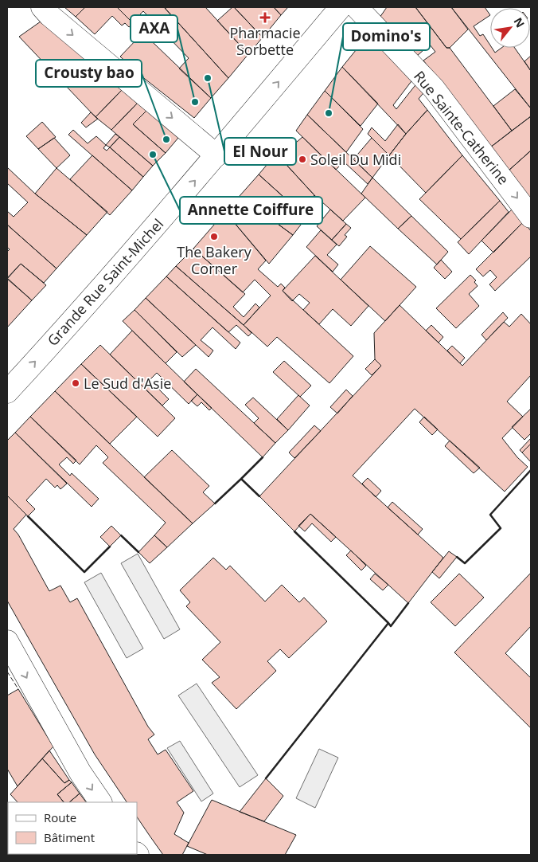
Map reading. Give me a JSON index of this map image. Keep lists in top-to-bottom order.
{
  "streets": {
    "street": ["Rue Sainte-Catherine", "Grande Rue Saint-Michel"]
  },
  "one_way": ["Rue Sainte-Catherine", "Grande Rue Saint-Michel"],
  "places": {
    "health": ["Pharmacie Sorbette"],
    "other": [
      "El Nour",
      "AXA",
      "Domino's",
      "Crousty bao",
      "Annette Coiffure",
      "Soleil Du Midi",
      "The Bakery Corner",
      "Le Sud d'Asie"
    ]
  },
  "legend": ["Route", "Bâtiment"],
  "north": "top right"
}
